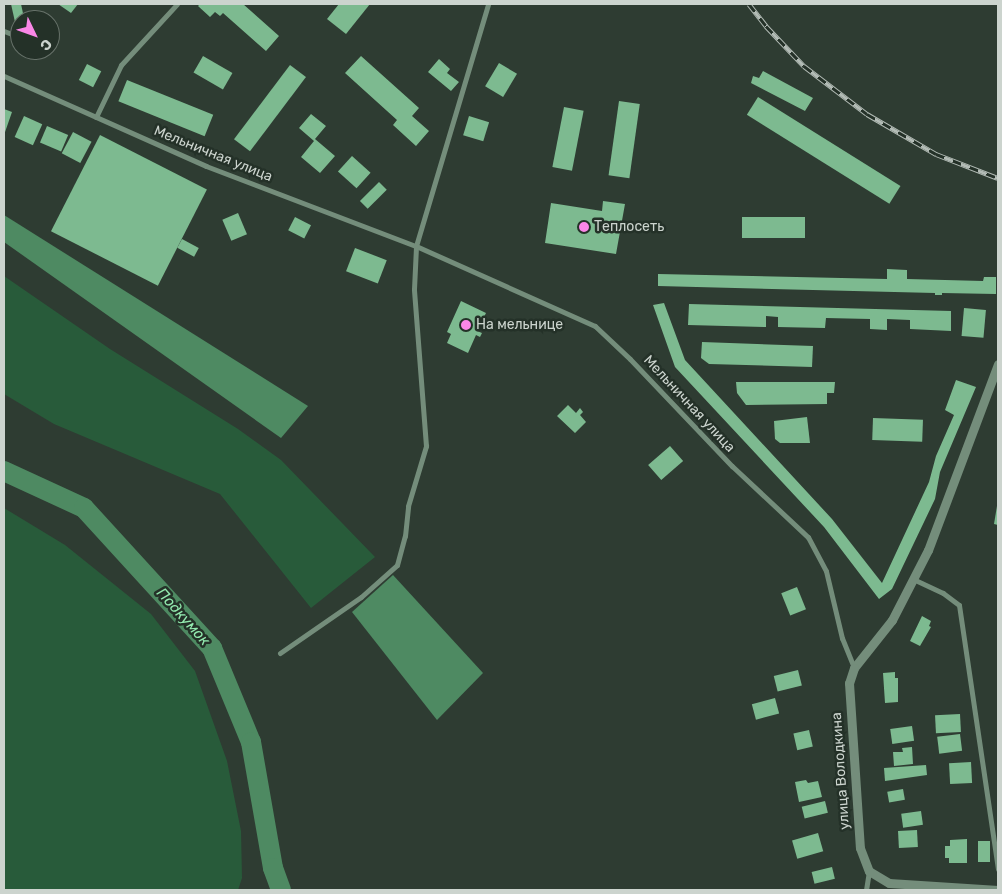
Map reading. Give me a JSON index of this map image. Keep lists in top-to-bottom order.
{
  "streets": {
    "street": ["Мельничная улица", "улица Володкина"]
  },
  "crossings": [
    ["Мельничная улица", "улица Володкина"]
  ],
  "water": ["Подкумок"],
  "places": ["Теплосеть", "На мельнице"],
  "north": "bottom right"
}
